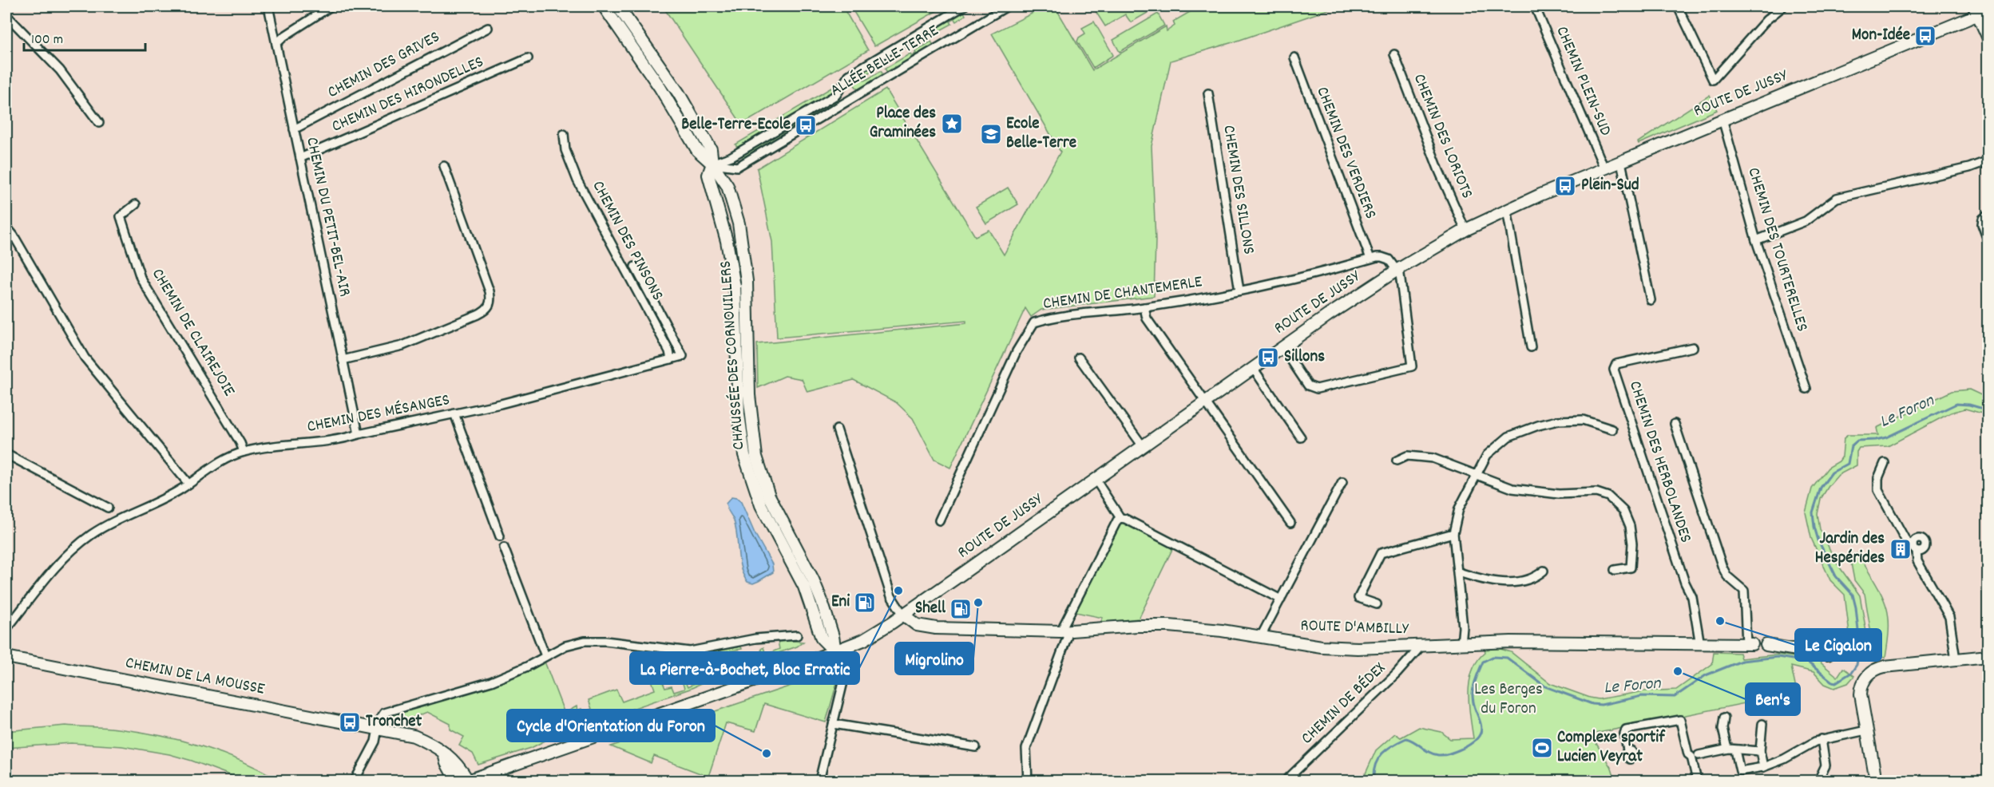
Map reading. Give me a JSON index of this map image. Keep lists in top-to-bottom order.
{
  "streets": {
    "street": [
      "ALLÉE BELLE-TERRE",
      "CHEMIN DES GRIVES",
      "CHEMIN PLEIN-SUD",
      "ROUTE DE JUSSY",
      "CHEMIN DES HIRONDELLES",
      "CHEMIN DES LORIOTS",
      "CHEMIN DES VERDIERS",
      "CHEMIN DES SILLONS",
      "CHEMIN DU PETIT-BEL-AIR",
      "CHEMIN DES PINSONS",
      "CHEMIN DES TOURTERELLES",
      "CHEMIN DE CHANTEMERLE",
      "CHEMIN DE CLAIREJOIE",
      "CHAUSSÉE DES CORNOUILLERS",
      "CHEMIN DES MÉSANGES",
      "CHEMIN DES HERBOLANDES",
      "ROUTE D'AMBILLY",
      "CHEMIN DE LA MOUSSE",
      "CHEMIN DE BÉDEX"
    ]
  },
  "crossings": [
    ["ALLÉE BELLE-TERRE", "CHAUSSÉE DES CORNOUILLERS"],
    ["CHEMIN DES GRIVES", "CHEMIN DU PETIT-BEL-AIR"],
    ["CHEMIN PLEIN-SUD", "ROUTE DE JUSSY"],
    ["ROUTE DE JUSSY", "CHEMIN DES LORIOTS"],
    ["ROUTE DE JUSSY", "CHEMIN DES TOURTERELLES"],
    ["ROUTE DE JUSSY", "CHEMIN DE CHANTEMERLE"],
    ["ROUTE DE JUSSY", "CHAUSSÉE DES CORNOUILLERS"],
    ["ROUTE DE JUSSY", "ROUTE D'AMBILLY"],
    ["ROUTE DE JUSSY", "CHEMIN DE LA MOUSSE"],
    ["CHEMIN DES HIRONDELLES", "CHEMIN DU PETIT-BEL-AIR"],
    ["CHEMIN DES VERDIERS", "CHEMIN DE CHANTEMERLE"],
    ["CHEMIN DES SILLONS", "CHEMIN DE CHANTEMERLE"],
    ["CHEMIN DU PETIT-BEL-AIR", "CHEMIN DES MÉSANGES"],
    ["CHEMIN DES PINSONS", "CHEMIN DES MÉSANGES"],
    ["CHEMIN DE CLAIREJOIE", "CHEMIN DES MÉSANGES"],
    ["CHEMIN DES HERBOLANDES", "ROUTE D'AMBILLY"],
    ["ROUTE D'AMBILLY", "CHEMIN DE BÉDEX"]
  ],
  "water": ["Le Foron"],
  "parks": ["Les Berges du Foron"],
  "places": {
    "bus stop": [
      "Mon-Idée",
      "Belle-Terre-Ecole",
      "Plein-Sud",
      "Sillons",
      "Tronchet"
    ],
    "place": ["Place des Graminées"],
    "school or university": ["Ecole Belle-Terre"],
    "building": ["Jardin des Hespérides"],
    "other": [
      "La Pierre-à-Bochet, Bloc Erratic",
      "Migrolino",
      "Le Cigalon",
      "Ben's",
      "Cycle d'Orientation du Foron"
    ],
    "fuel station": ["Eni", "Shell"],
    "sports": ["Complexe sportif Lucien Veyrat"]
  },
  "scale_bar": "100 m"
}
